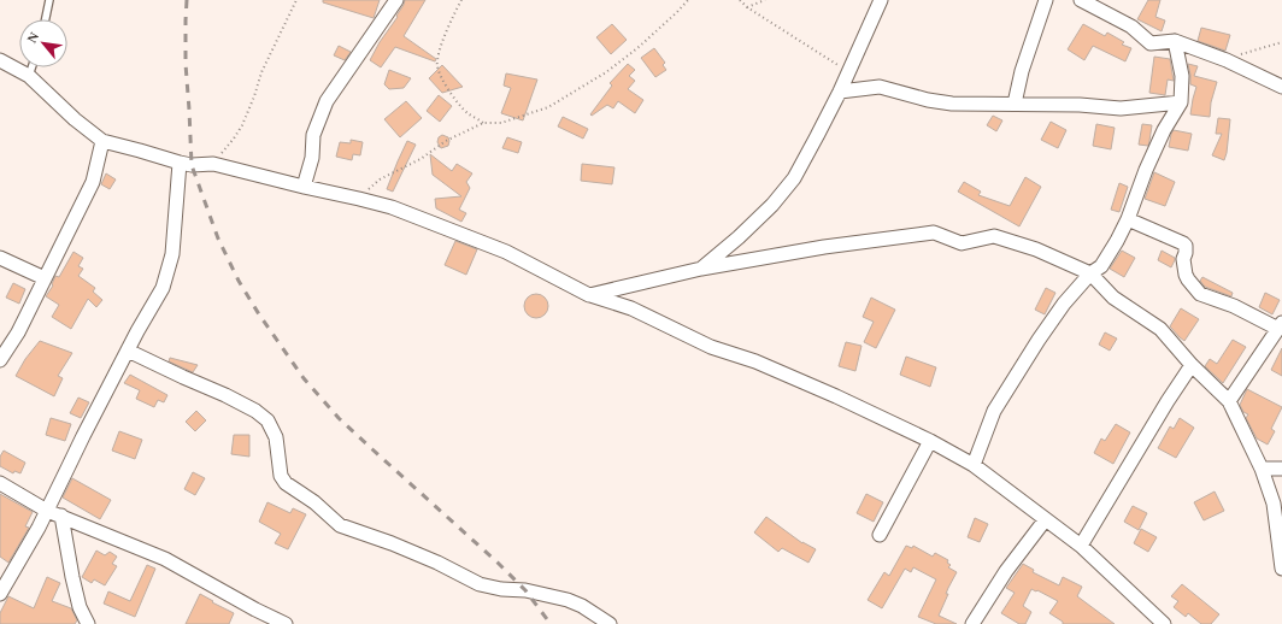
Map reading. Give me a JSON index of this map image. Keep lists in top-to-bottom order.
{
  "north": "top left"
}
